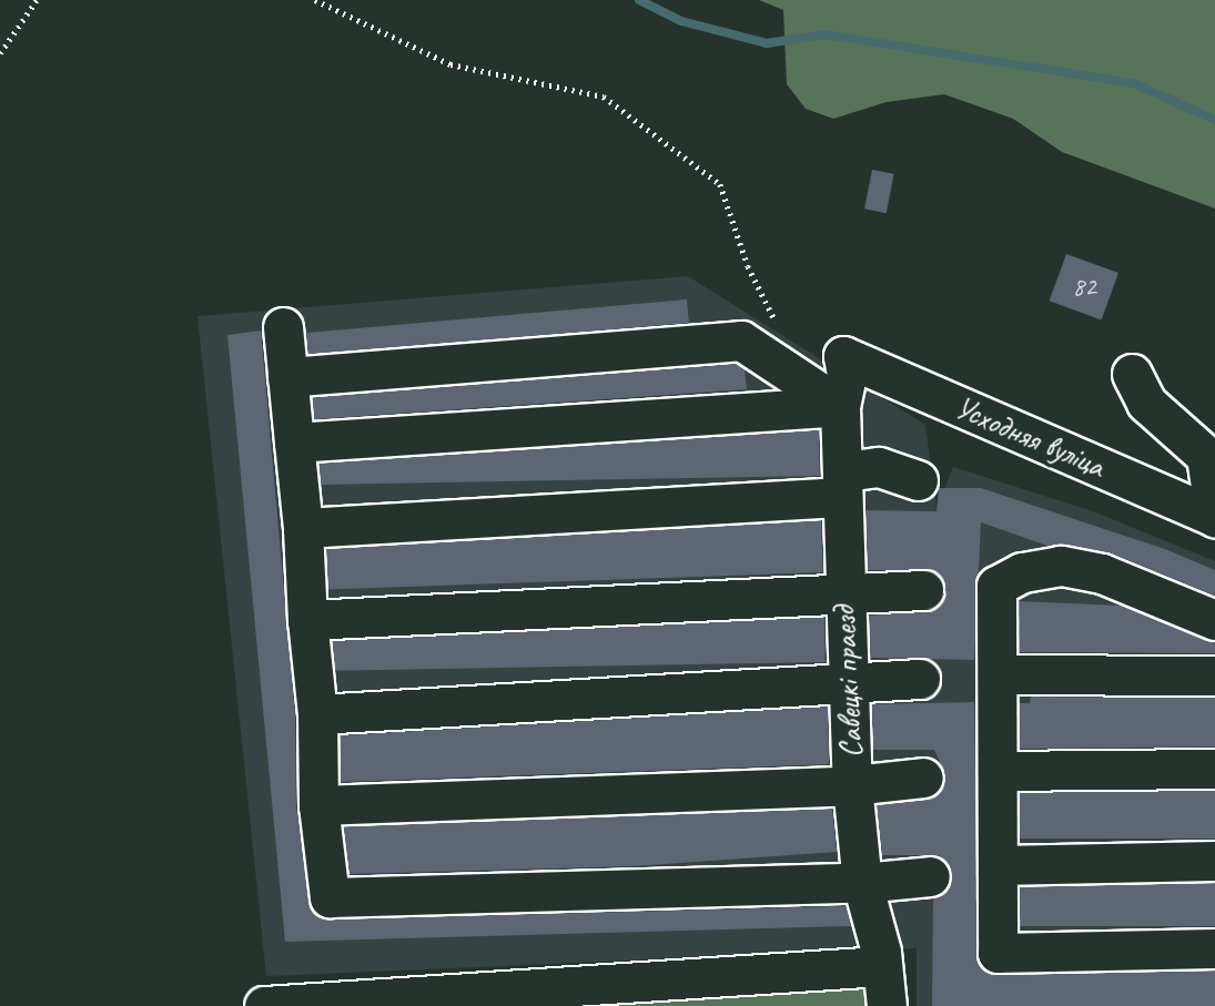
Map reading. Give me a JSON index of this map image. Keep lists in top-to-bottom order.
{
  "streets": {
    "street": ["Усходняя вуліца", "Савецкі праезд"]
  },
  "crossings": [
    ["Усходняя вуліца", "Савецкі праезд"]
  ],
  "house_numbers": ["82"]
}
